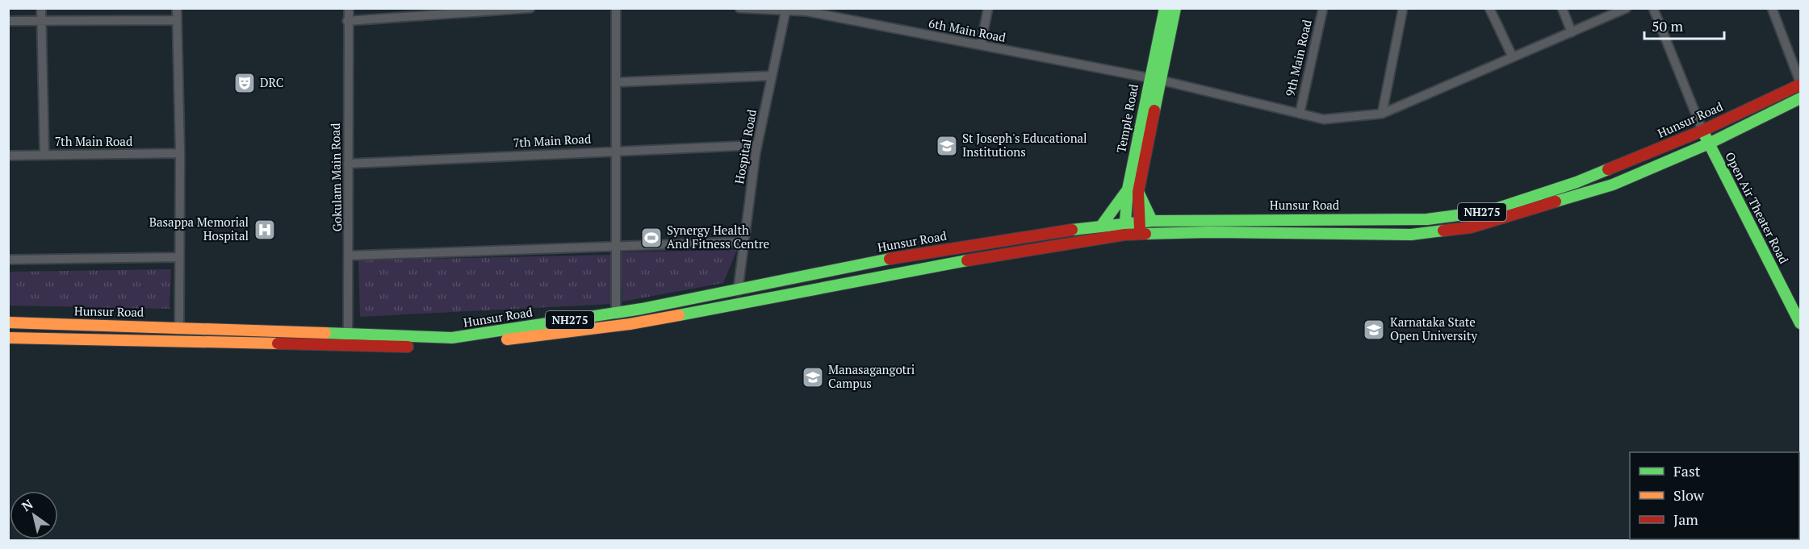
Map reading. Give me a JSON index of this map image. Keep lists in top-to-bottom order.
{
  "streets": {
    "main road": [
      "Temple Road",
      "Hunsur Road",
      "Open Air Theater Road",
      "NH275"
    ],
    "street": [
      "6th Main Road",
      "9th Main Road",
      "7th Main Road",
      "Hospital Road",
      "Gokulam Main Road"
    ]
  },
  "crossings": [
    ["6th Main Road", "9th Main Road"],
    ["6th Main Road", "Temple Road"],
    ["6th Main Road", "Hospital Road"],
    ["Temple Road", "Hunsur Road"],
    ["Hunsur Road", "Hospital Road"],
    ["Hunsur Road", "Gokulam Main Road"],
    ["Hunsur Road", "Open Air Theater Road"],
    ["7th Main Road", "Hospital Road"],
    ["7th Main Road", "Gokulam Main Road"]
  ],
  "places": {
    "theatre": ["DRC"],
    "school or university": ["St Joseph's Educational Institutions", "Karnataka State Open University", "Manasagangotri Campus"],
    "hospital": ["Basappa Memorial Hospital"],
    "sports": ["Synergy Health And Fitness Centre"]
  },
  "legend": ["Fast", "Slow", "Jam"],
  "scale_bar": "50 m",
  "north": "top left"
}
